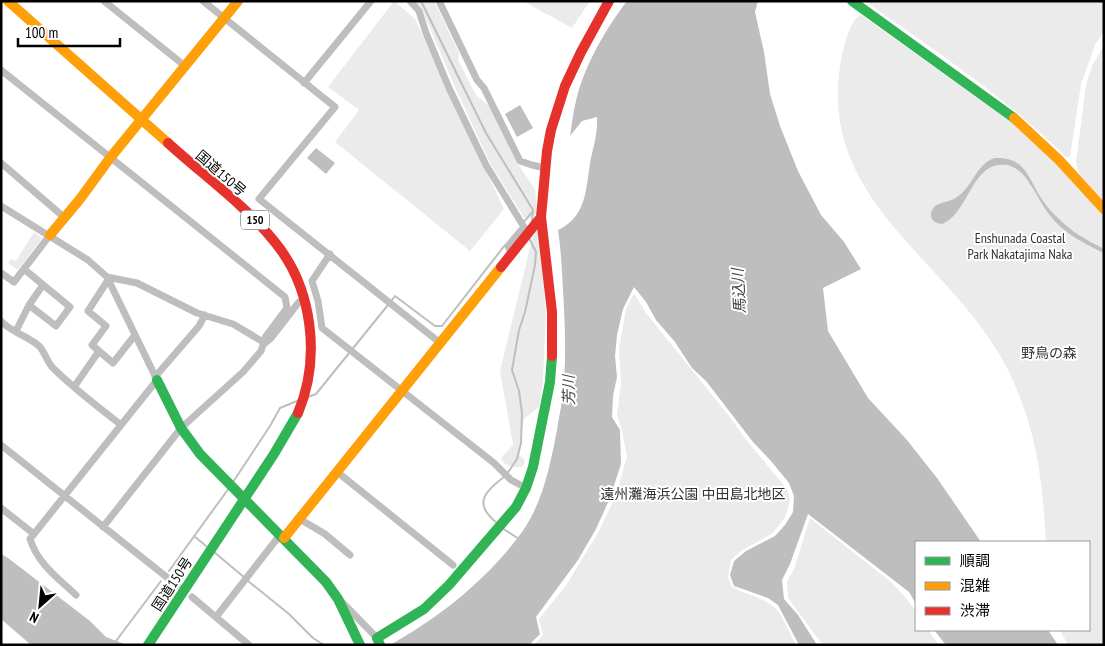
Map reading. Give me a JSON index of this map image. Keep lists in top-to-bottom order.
{
  "streets": {
    "main road": ["国道150号", "150"]
  },
  "water": ["馬込川", "芳川"],
  "parks": ["Enshunada Coastal Park Nakatajima Naka", "野鳥の森", "遠州灘海浜公園 中田島北地区"],
  "legend": ["順調", "混雑", "渋滞"],
  "scale_bar": "100 m",
  "north": "bottom left"
}
